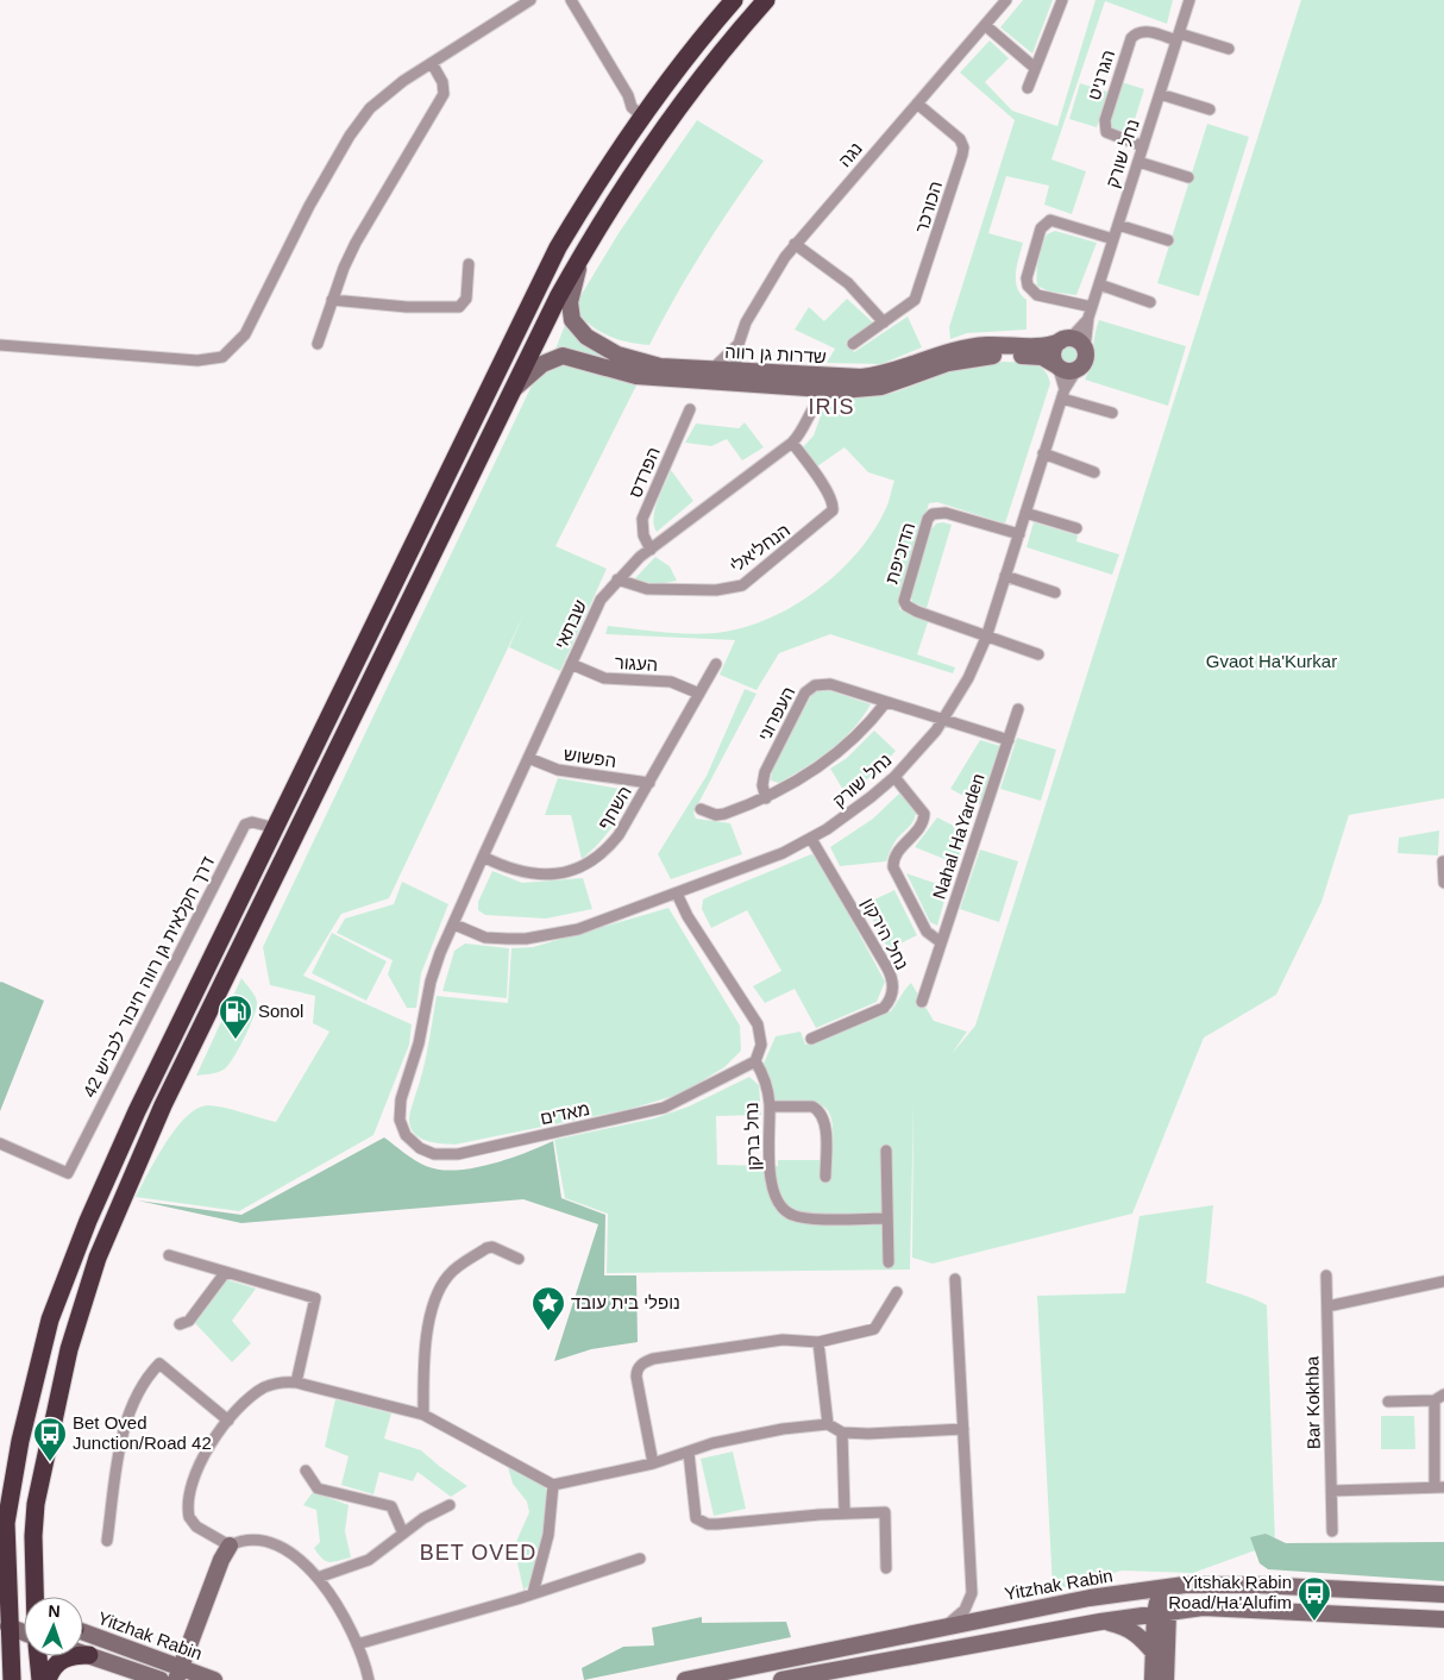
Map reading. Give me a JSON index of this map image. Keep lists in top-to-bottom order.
{
  "streets": {
    "main road": ["שדרות גן רווה", "Yitzhak Rabin"],
    "street": [
      "הגרניט",
      "נחל שורק",
      "נגה",
      "הכורכר",
      "הפרדס",
      "הנחליאלי",
      "הדוכיפת",
      "שבתאי",
      "העגור",
      "העפרוני",
      "הפשוש",
      "השחף",
      "Nahal HaYarden",
      "נחל הירקון",
      "דרך חקלאית גן רווה חיבור לכביש 42",
      "מאדים",
      "נחל ברקן",
      "Bar Kokhba"
    ]
  },
  "crossings": [
    ["הגרניט", "נחל שורק"],
    ["נחל שורק", "שדרות גן רווה"],
    ["נחל שורק", "הדוכיפת"],
    ["נחל שורק", "שבתאי"],
    ["נחל שורק", "העפרוני"],
    ["נחל שורק", "Nahal HaYarden"],
    ["נחל שורק", "נחל הירקון"],
    ["נחל שורק", "מאדים"],
    ["נגה", "הכורכר"],
    ["נגה", "שדרות גן רווה"],
    ["שדרות גן רווה", "שבתאי"],
    ["הפרדס", "שבתאי"],
    ["הנחליאלי", "שבתאי"],
    ["שבתאי", "העגור"],
    ["שבתאי", "הפשוש"],
    ["שבתאי", "השחף"],
    ["שבתאי", "מאדים"],
    ["העגור", "השחף"],
    ["הפשוש", "השחף"],
    ["מאדים", "נחל ברקן"]
  ],
  "districts": ["IRIS", "BET OVED"],
  "parks": ["Gvaot Ha'Kurkar"],
  "places": {
    "fuel station": ["Sonol"],
    "place": ["נופלי בית עובד"],
    "bus stop": ["Bet Oved Junction/Road 42", "Yitshak Rabin Road/Ha'Alufim"]
  },
  "north": "top"
}
